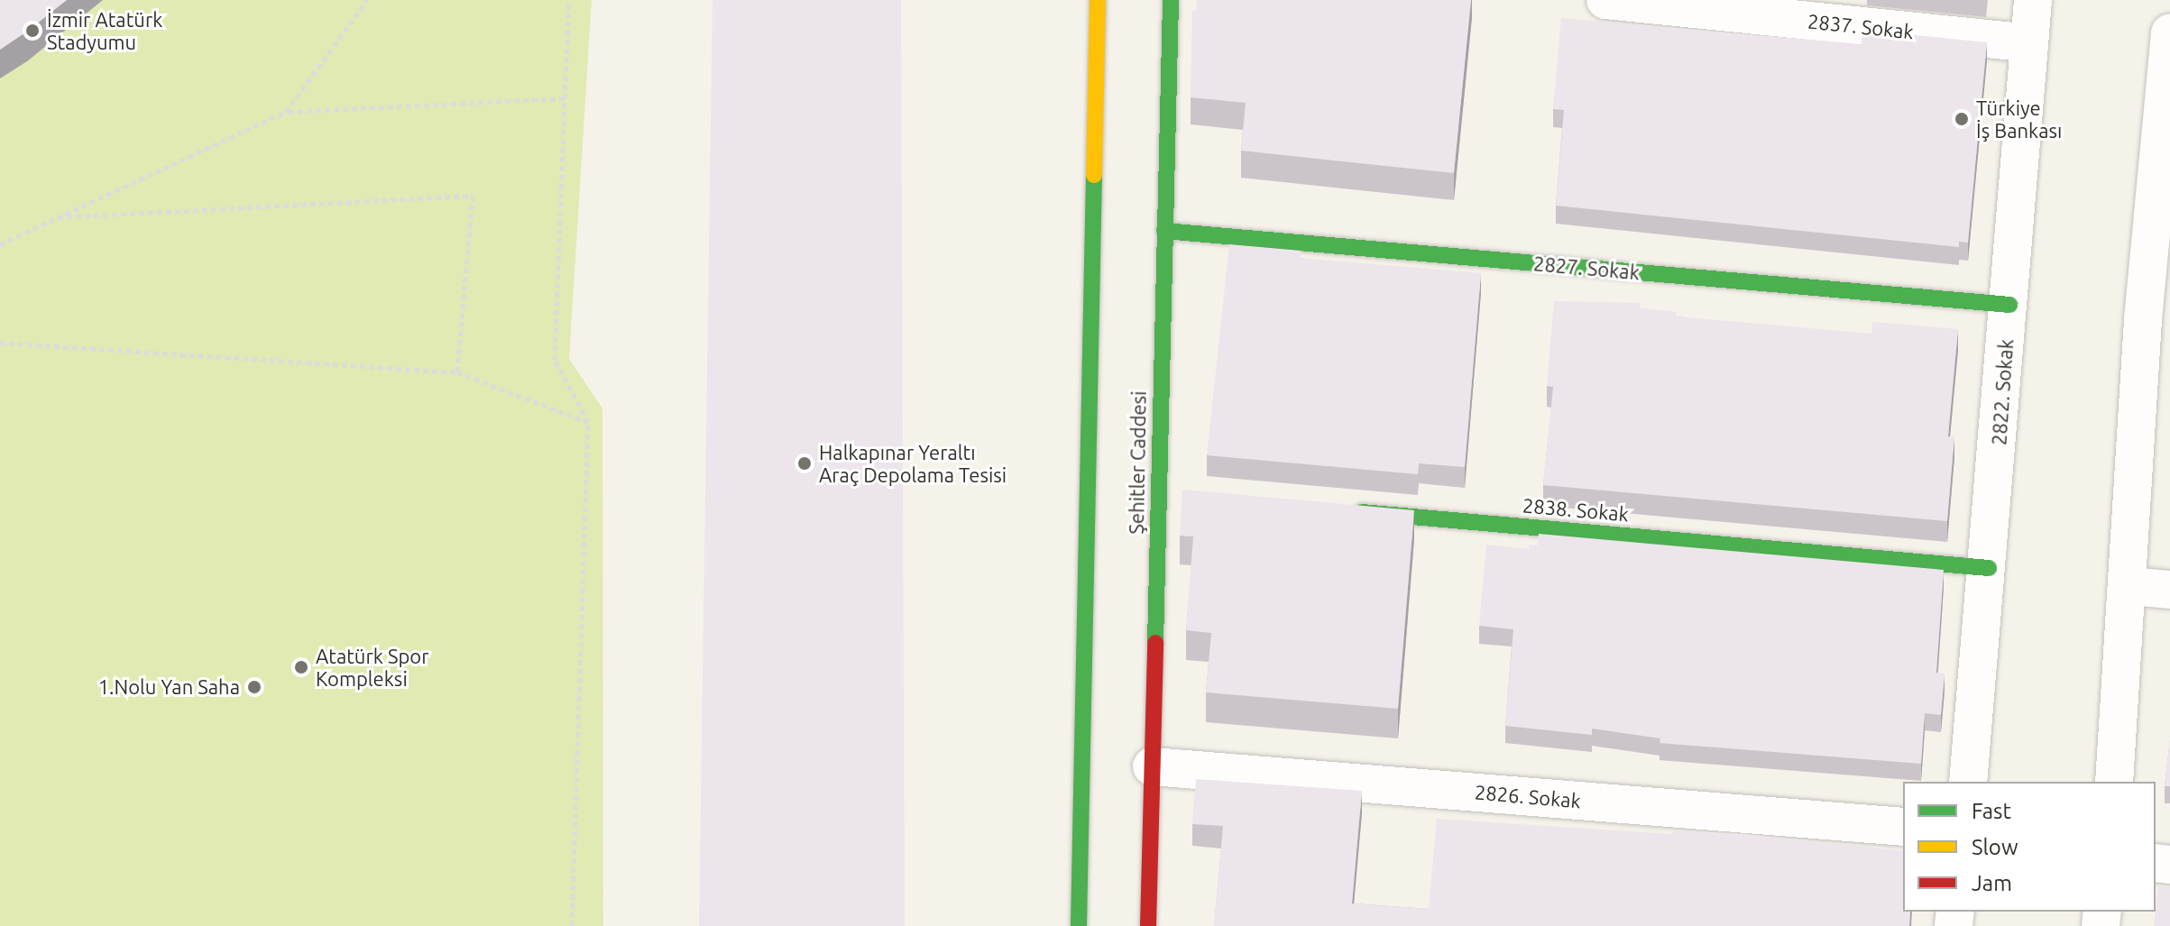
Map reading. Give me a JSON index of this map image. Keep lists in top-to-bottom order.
{
  "streets": {
    "main road": ["2827. Sokak", "Şehitler Caddesi", "2838. Sokak"],
    "street": ["2837. Sokak", "2822. Sokak", "2826. Sokak"]
  },
  "crossings": [
    ["2837. Sokak", "2822. Sokak"],
    ["2827. Sokak", "2822. Sokak"],
    ["2827. Sokak", "Şehitler Caddesi"],
    ["2822. Sokak", "2838. Sokak"],
    ["Şehitler Caddesi", "2826. Sokak"]
  ],
  "places": [
    "İzmir Atatürk Stadyumu",
    "Türkiye İş Bankası",
    "Halkapınar Yeraltı Araç Depolama Tesisi",
    "Atatürk Spor Kompleksi",
    "1.Nolu Yan Saha"
  ],
  "legend": ["Fast", "Slow", "Jam"]
}
